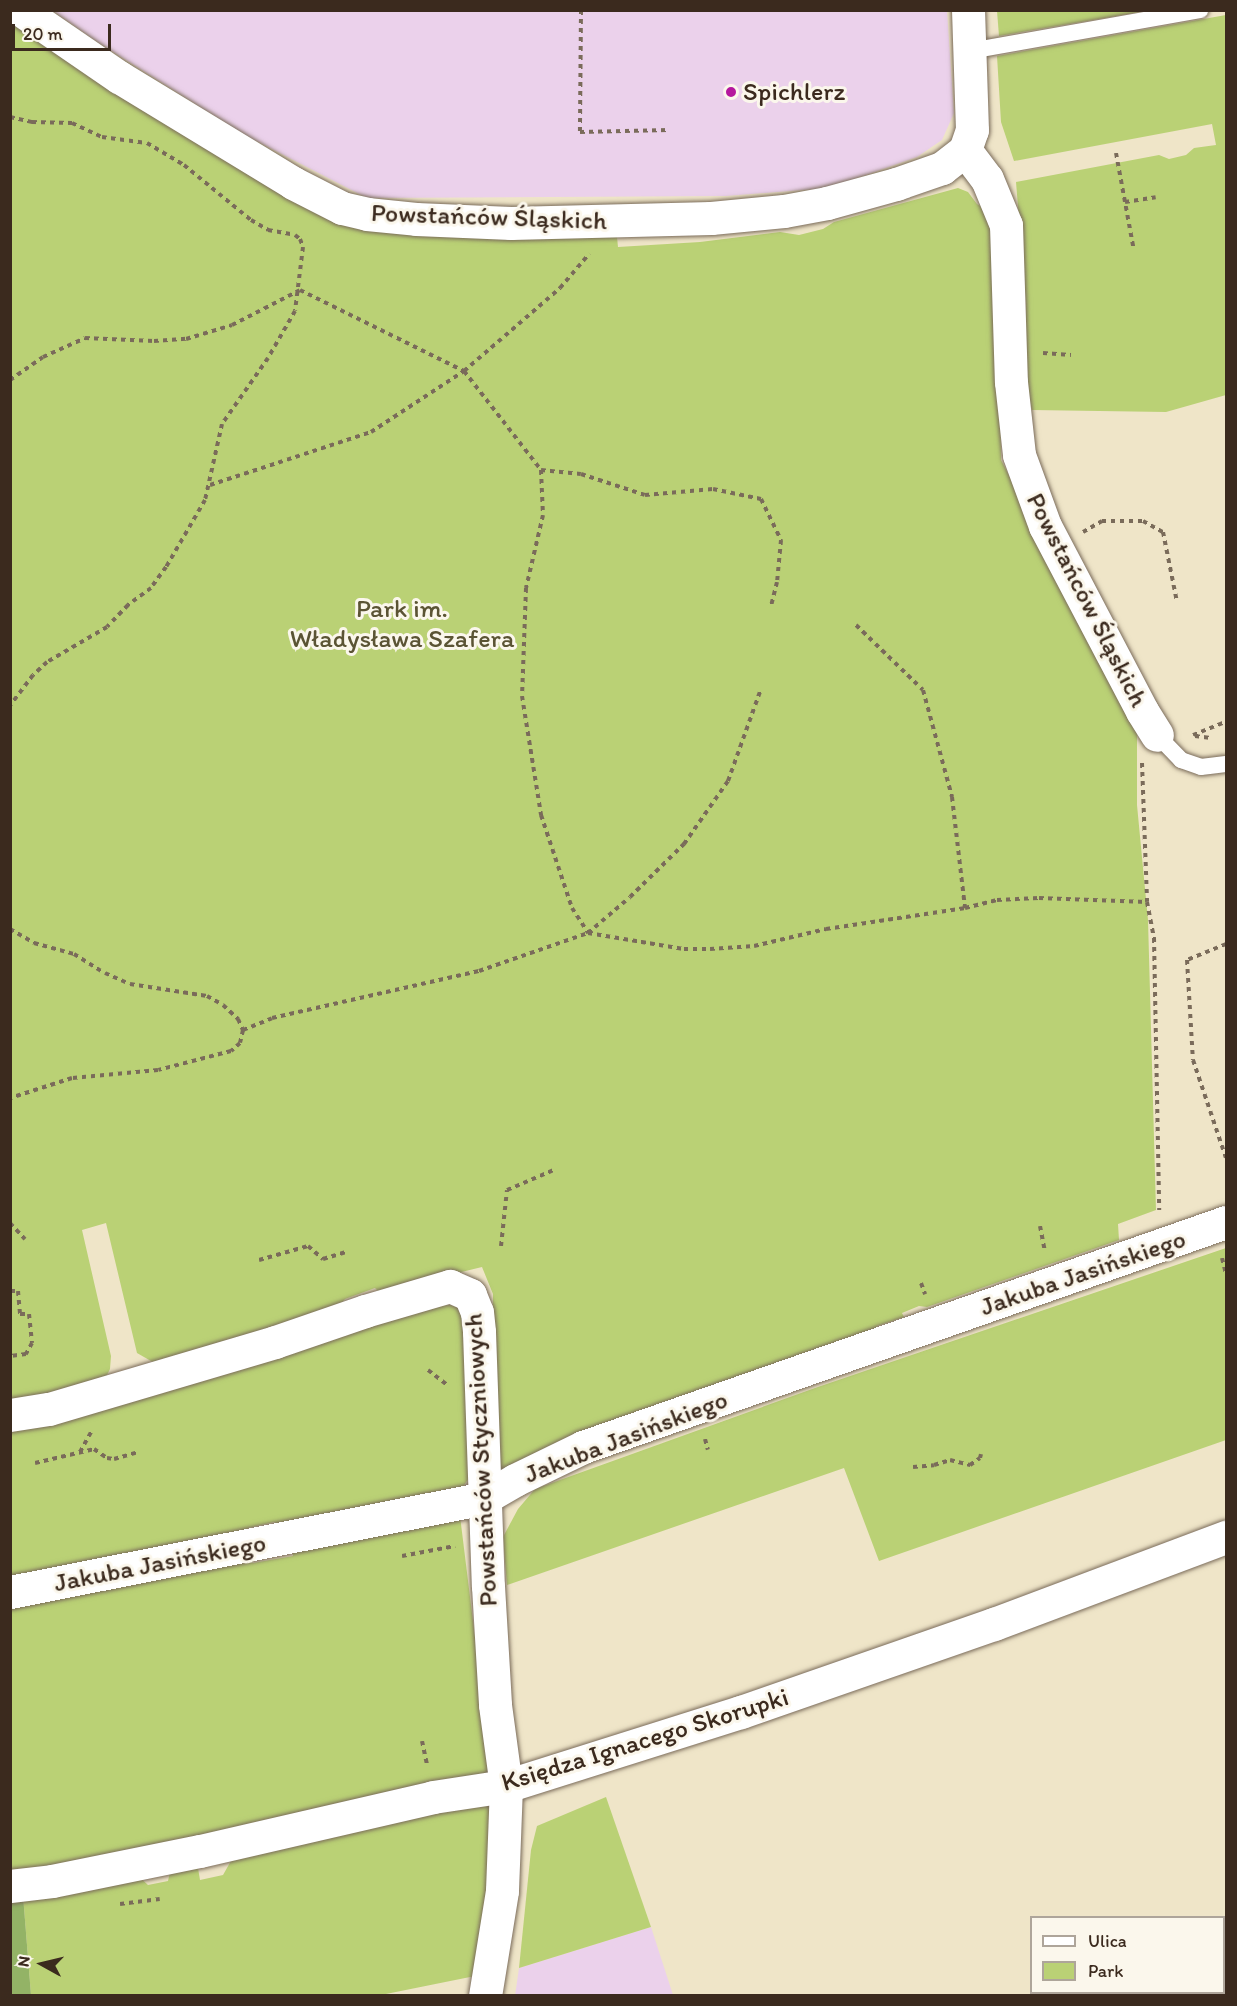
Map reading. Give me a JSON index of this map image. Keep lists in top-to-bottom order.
{
  "streets": {
    "street": [
      "Powstańców Śląskich",
      "Jakuba Jasińskiego",
      "Powstańców Styczniowych",
      "Księdza Ignacego Skorupki"
    ]
  },
  "crossings": [
    ["Jakuba Jasińskiego", "Powstańców Styczniowych"],
    ["Powstańców Styczniowych", "Księdza Ignacego Skorupki"]
  ],
  "parks": ["Park im. Władysława Szafera"],
  "places": ["Spichlerz"],
  "legend": ["Ulica", "Park"],
  "scale_bar": "20 m",
  "north": "left"
}
